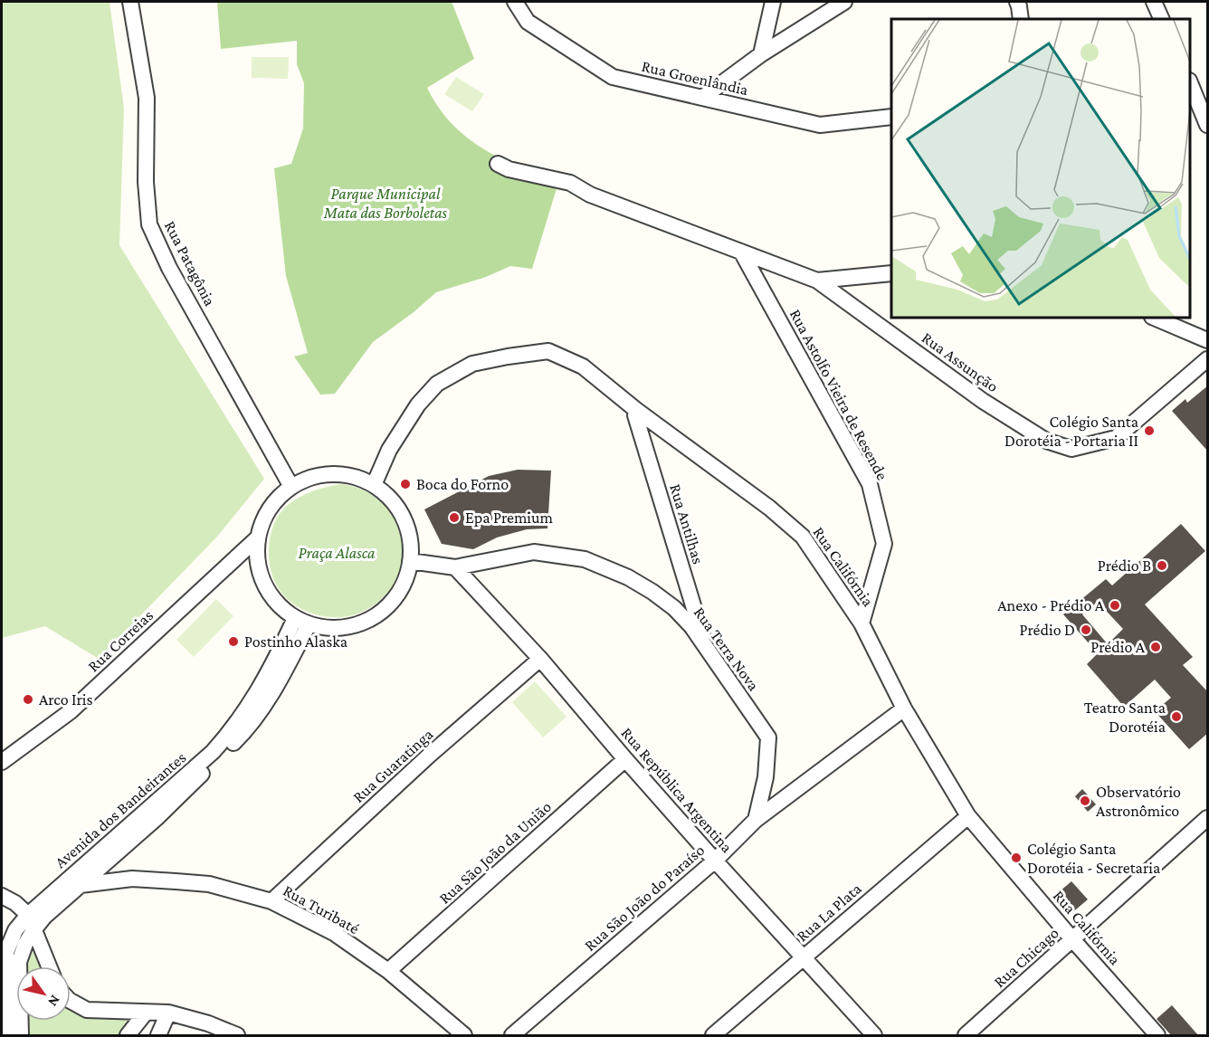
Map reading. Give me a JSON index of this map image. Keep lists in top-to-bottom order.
{
  "streets": {
    "street": [
      "Rua Groenlândia",
      "Rua Patagônia",
      "Rua Assunção",
      "Rua Astolfo Vieira de Resende",
      "Rua Antilhas",
      "Rua Califórnia",
      "Rua Correias",
      "Rua Terra Nova",
      "Rua Guaratinga",
      "Rua República Argentina",
      "Avenida dos Bandeirantes",
      "Rua São João da União",
      "Rua São João do Paraíso",
      "Rua Turibaté",
      "Rua La Plata",
      "Rua Chicago"
    ]
  },
  "crossings": [
    ["Rua Patagônia", "Rua Califórnia"],
    ["Rua Patagônia", "Rua Correias"],
    ["Rua Patagônia", "Rua Terra Nova"],
    ["Rua Patagônia", "Avenida dos Bandeirantes"],
    ["Rua Assunção", "Rua Astolfo Vieira de Resende"],
    ["Rua Astolfo Vieira de Resende", "Rua Califórnia"],
    ["Rua Antilhas", "Rua Califórnia"],
    ["Rua Antilhas", "Rua Terra Nova"],
    ["Rua Califórnia", "Rua Correias"],
    ["Rua Califórnia", "Rua Terra Nova"],
    ["Rua Califórnia", "Avenida dos Bandeirantes"],
    ["Rua Califórnia", "Rua São João do Paraíso"],
    ["Rua Califórnia", "Rua La Plata"],
    ["Rua Califórnia", "Rua Chicago"],
    ["Rua Correias", "Rua Terra Nova"],
    ["Rua Correias", "Avenida dos Bandeirantes"],
    ["Rua Terra Nova", "Rua República Argentina"],
    ["Rua Terra Nova", "Avenida dos Bandeirantes"],
    ["Rua Terra Nova", "Rua São João do Paraíso"],
    ["Rua Guaratinga", "Rua República Argentina"],
    ["Rua Guaratinga", "Rua Turibaté"],
    ["Rua República Argentina", "Rua São João da União"],
    ["Rua República Argentina", "Rua São João do Paraíso"],
    ["Rua República Argentina", "Rua La Plata"],
    ["Avenida dos Bandeirantes", "Rua Turibaté"],
    ["Rua São João da União", "Rua Turibaté"]
  ],
  "parks": ["Parque Municipal Mata das Borboletas", "Praça Alasca"],
  "places": [
    "Colégio Santa Dorotéia - Portaria II",
    "Boca do Forno",
    "Epa Premium",
    "Prédio B",
    "Anexo - Prédio A",
    "Prédio D",
    "Postinho Alaska",
    "Prédio A",
    "Arco Iris",
    "Teatro Santa Dorotéia",
    "Observatório Astronômico",
    "Colégio Santa Dorotéia - Secretaria"
  ],
  "north": "bottom right"
}
